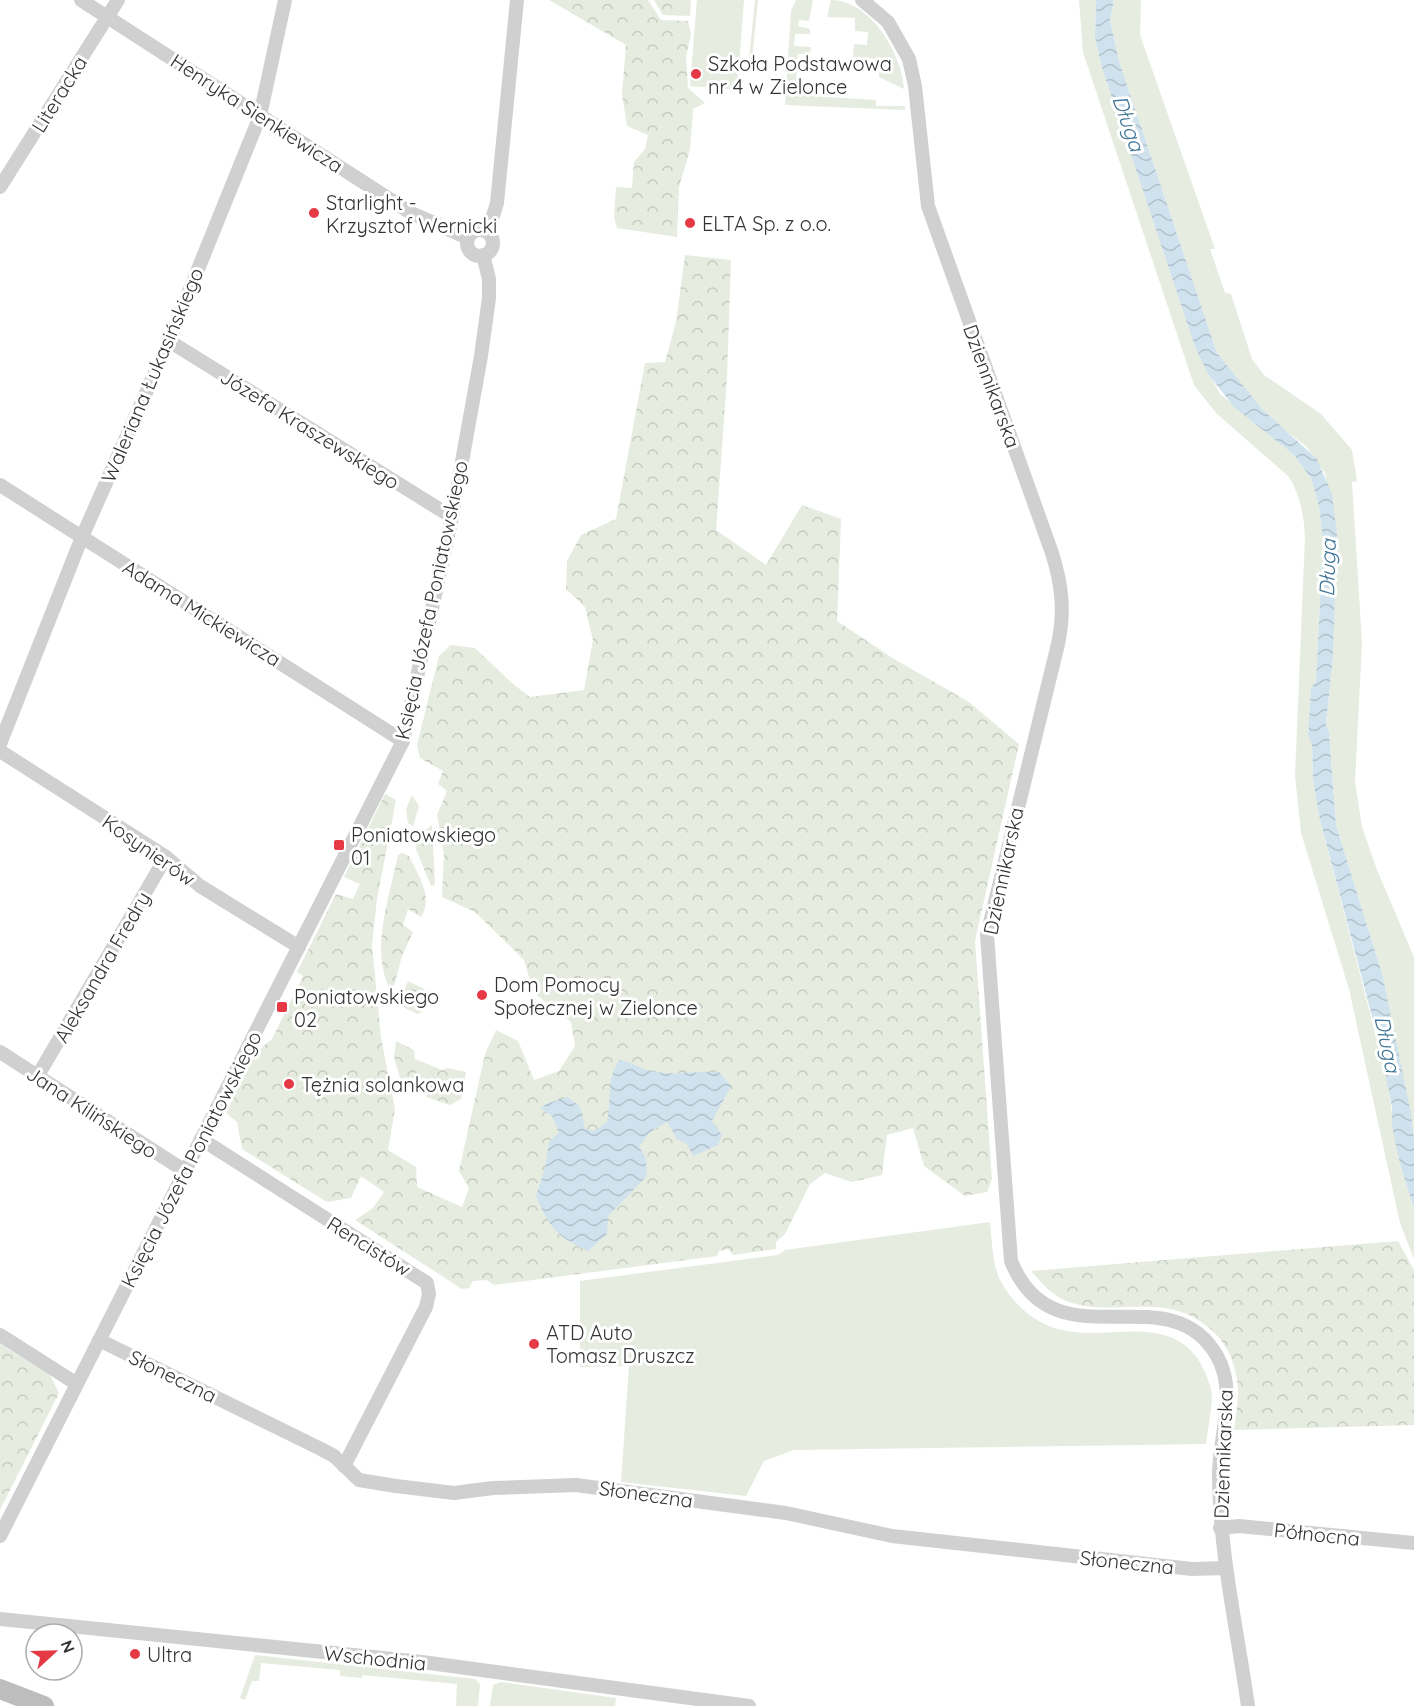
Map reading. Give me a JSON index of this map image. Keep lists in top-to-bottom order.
{
  "streets": {
    "street": [
      "Literacka",
      "Henryka Sienkiewicza",
      "Waleriana Łukasińskiego",
      "Dziennikarska",
      "Józefa Kraszewskiego",
      "Księcia Józefa Poniatowskiego",
      "Adama Mickiewicza",
      "Kosynierów",
      "Aleksandra Fredry",
      "Jana Kilińskiego",
      "Rencistów",
      "Słoneczna",
      "Północna",
      "Wschodnia"
    ]
  },
  "crossings": [
    ["Literacka", "Henryka Sienkiewicza"],
    ["Henryka Sienkiewicza", "Waleriana Łukasińskiego"],
    ["Henryka Sienkiewicza", "Księcia Józefa Poniatowskiego"],
    ["Waleriana Łukasińskiego", "Józefa Kraszewskiego"],
    ["Waleriana Łukasińskiego", "Adama Mickiewicza"],
    ["Dziennikarska", "Słoneczna"],
    ["Dziennikarska", "Północna"],
    ["Józefa Kraszewskiego", "Księcia Józefa Poniatowskiego"],
    ["Księcia Józefa Poniatowskiego", "Adama Mickiewicza"],
    ["Księcia Józefa Poniatowskiego", "Kosynierów"],
    ["Księcia Józefa Poniatowskiego", "Jana Kilińskiego"],
    ["Księcia Józefa Poniatowskiego", "Rencistów"],
    ["Księcia Józefa Poniatowskiego", "Słoneczna"],
    ["Kosynierów", "Aleksandra Fredry"],
    ["Aleksandra Fredry", "Jana Kilińskiego"],
    ["Rencistów", "Słoneczna"]
  ],
  "water": ["Długa"],
  "places": {
    "other": [
      "Szkoła Podstawowa nr 4 w Zielonce",
      "Starlight - Krzysztof Wernicki",
      "ELTA Sp. z o.o.",
      "Dom Pomocy Społecznej w Zielonce",
      "Tężnia solankowa",
      "ATD Auto Tomasz Druszcz",
      "Ultra"
    ],
    "transit": ["Poniatowskiego 01", "Poniatowskiego 02"]
  },
  "north": "right"
}
